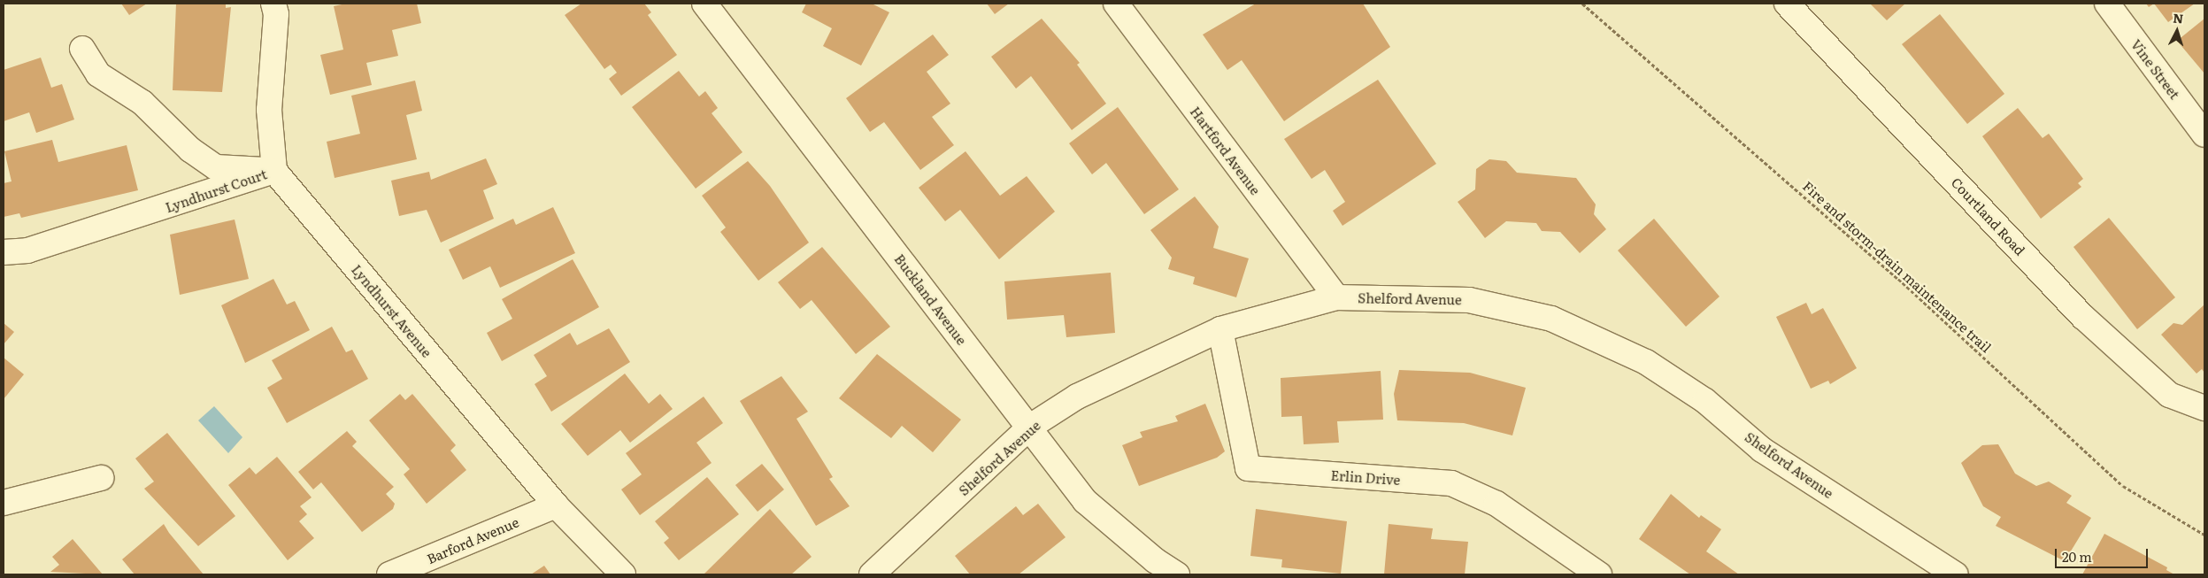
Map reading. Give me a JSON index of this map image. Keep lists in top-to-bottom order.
{
  "streets": {
    "street": [
      "Vine Street",
      "Hartford Avenue",
      "Lyndhurst Court",
      "Courtland Road",
      "Shelford Avenue",
      "Buckland Avenue",
      "Lyndhurst Avenue",
      "Erlin Drive",
      "Barford Avenue"
    ],
    "path": ["Fire and storm-drain maintenance trail"]
  },
  "crossings": [
    ["Hartford Avenue", "Shelford Avenue"],
    ["Lyndhurst Court", "Lyndhurst Avenue"],
    ["Shelford Avenue", "Buckland Avenue"],
    ["Shelford Avenue", "Erlin Drive"],
    ["Lyndhurst Avenue", "Barford Avenue"]
  ],
  "scale_bar": "20 m",
  "north": "top"
}
